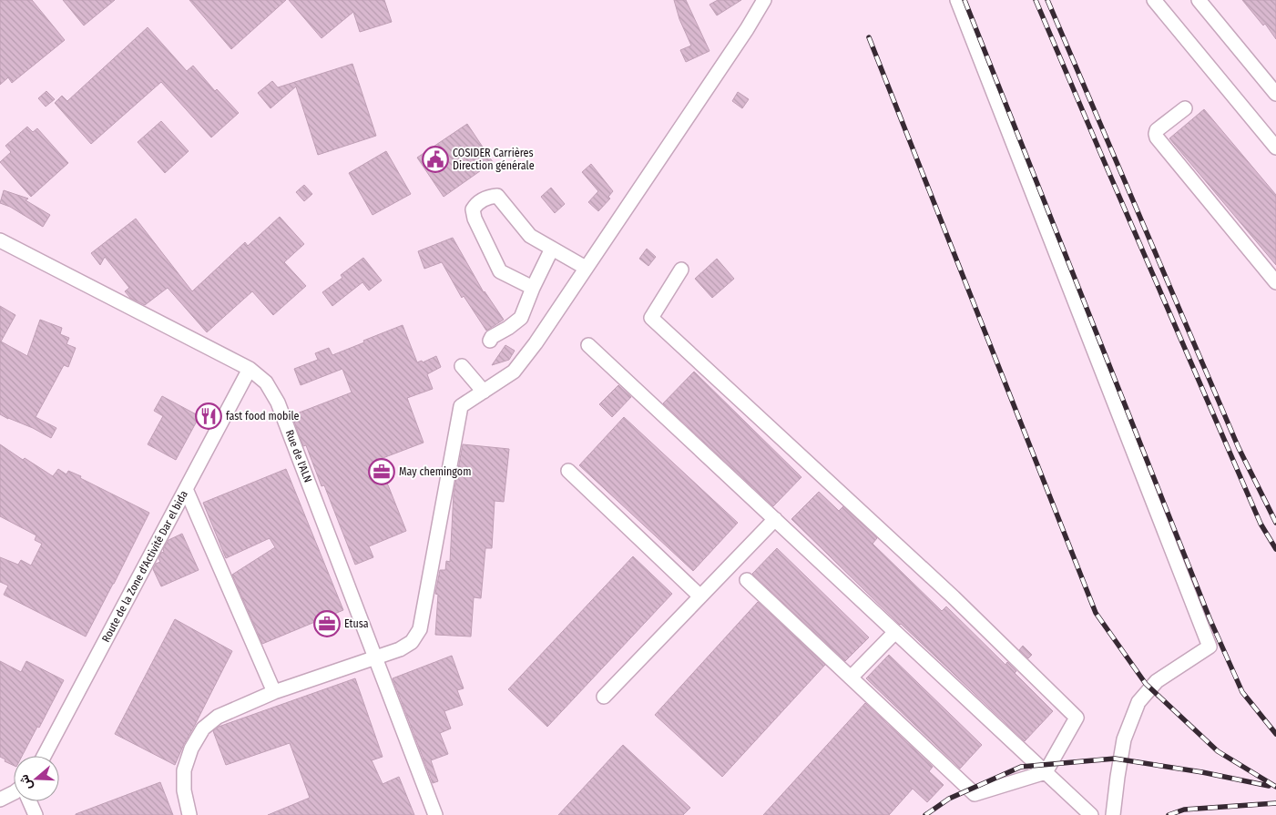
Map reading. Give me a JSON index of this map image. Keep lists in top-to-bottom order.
{
  "streets": {
    "street": ["Rue de l'ALN", "Route de la Zone d'Activité Dar el bida"]
  },
  "crossings": [
    ["Rue de l'ALN", "Route de la Zone d'Activité Dar el bida"]
  ],
  "places": {
    "public building": ["COSIDER Carrières Direction générale"],
    "restaurant": ["fast food mobile"],
    "office": ["May chemingom", "Etusa"]
  },
  "north": "left"
}
